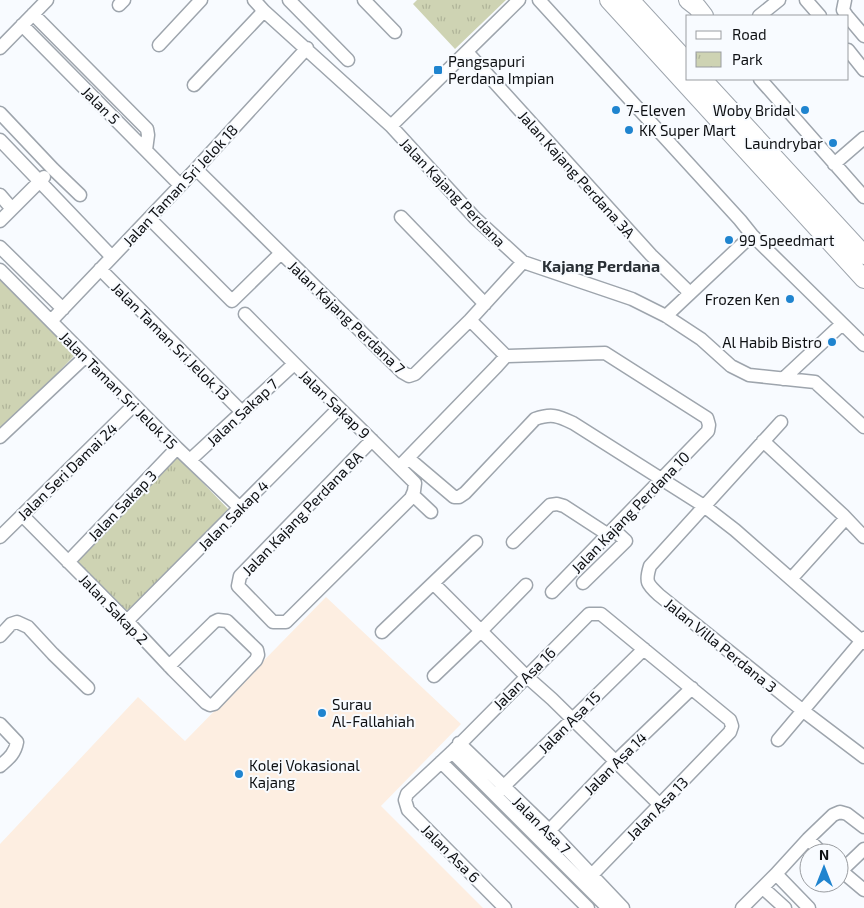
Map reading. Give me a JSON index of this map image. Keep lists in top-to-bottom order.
{
  "streets": {
    "street": [
      "Jalan 5",
      "Jalan Kajang Perdana 3A",
      "Jalan Taman Sri Jelok 18",
      "Jalan Kajang Perdana",
      "Jalan Kajang Perdana 7",
      "Jalan Taman Sri Jelok 13",
      "Jalan Taman Sri Jelok 15",
      "Jalan Sakap 9",
      "Jalan Sakap 7",
      "Jalan Seri Damai 24",
      "Jalan Sakap 3",
      "Jalan Kajang Perdana 10",
      "Jalan Kajang Perdana 8A",
      "Jalan Sakap 4",
      "Jalan Sakap 2",
      "Jalan Villa Perdana 3",
      "Jalan Asa 16",
      "Jalan Asa 15",
      "Jalan Asa 14",
      "Jalan Asa 13",
      "Jalan Asa 7",
      "Jalan Asa 6"
    ]
  },
  "crossings": [
    ["Jalan 5", "Jalan Taman Sri Jelok 18"],
    ["Jalan Taman Sri Jelok 18", "Jalan Kajang Perdana"],
    ["Jalan Taman Sri Jelok 18", "Jalan Kajang Perdana 7"],
    ["Jalan Taman Sri Jelok 18", "Jalan Taman Sri Jelok 13"],
    ["Jalan Taman Sri Jelok 18", "Jalan Taman Sri Jelok 15"],
    ["Jalan Taman Sri Jelok 13", "Jalan Sakap 7"],
    ["Jalan Taman Sri Jelok 15", "Jalan Sakap 7"],
    ["Jalan Taman Sri Jelok 15", "Jalan Seri Damai 24"],
    ["Jalan Taman Sri Jelok 15", "Jalan Sakap 3"],
    ["Jalan Taman Sri Jelok 15", "Jalan Sakap 4"],
    ["Jalan Sakap 9", "Jalan Sakap 7"],
    ["Jalan Sakap 9", "Jalan Kajang Perdana 8A"],
    ["Jalan Sakap 9", "Jalan Sakap 4"],
    ["Jalan Seri Damai 24", "Jalan Sakap 2"],
    ["Jalan Sakap 3", "Jalan Sakap 2"],
    ["Jalan Sakap 4", "Jalan Sakap 2"],
    ["Jalan Asa 16", "Jalan Asa 15"],
    ["Jalan Asa 16", "Jalan Asa 7"],
    ["Jalan Asa 16", "Jalan Asa 6"],
    ["Jalan Asa 15", "Jalan Asa 7"],
    ["Jalan Asa 14", "Jalan Asa 13"],
    ["Jalan Asa 14", "Jalan Asa 7"],
    ["Jalan Asa 13", "Jalan Asa 7"]
  ],
  "districts": ["Kajang Perdana"],
  "places": {
    "transit": ["Pangsapuri Perdana Impian"],
    "other": [
      "7-Eleven",
      "Woby Bridal",
      "KK Super Mart",
      "Laundrybar",
      "99 Speedmart",
      "Frozen Ken",
      "Al Habib Bistro",
      "Surau Al-Fallahiah",
      "Kolej Vokasional Kajang"
    ]
  },
  "legend": ["Road", "Park"],
  "north": "top"
}
